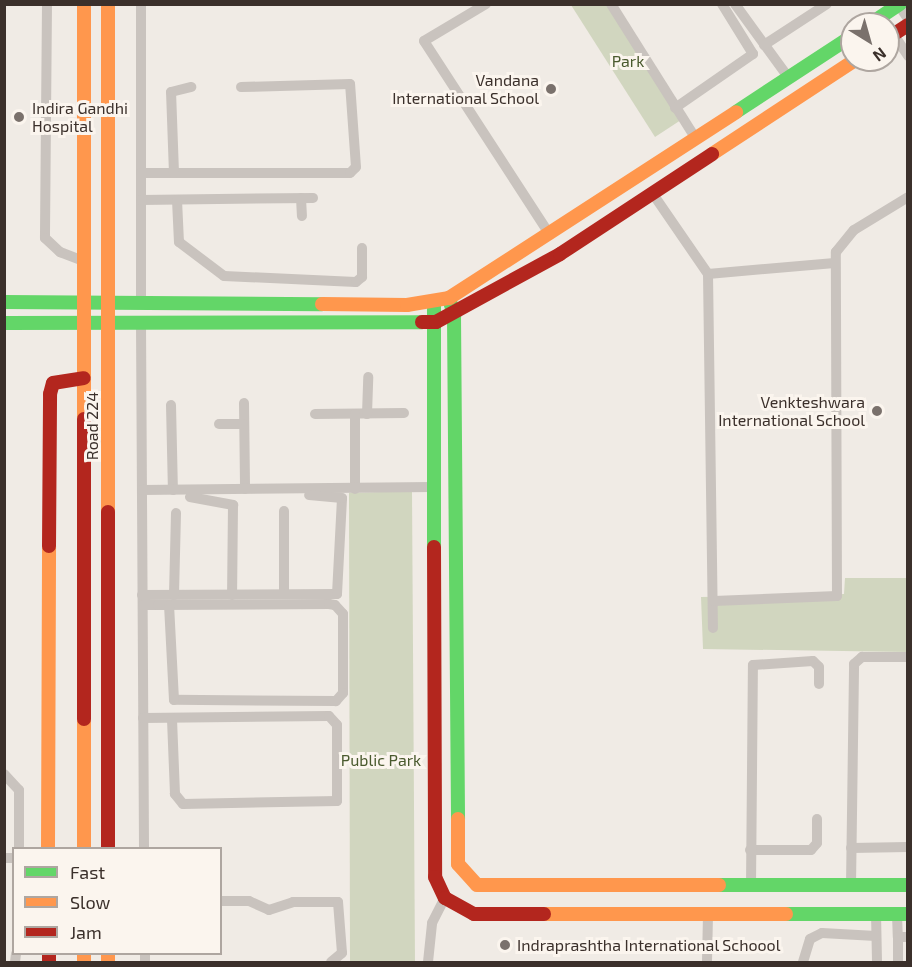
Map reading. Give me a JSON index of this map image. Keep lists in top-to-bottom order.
{
  "streets": {
    "street": ["Road 224"]
  },
  "parks": ["Park", "Public Park"],
  "places": [
    "Vandana International School",
    "Indira Gandhi Hospital",
    "Venkteshwara International School",
    "Indraprashtha International Schoool"
  ],
  "legend": ["Fast", "Slow", "Jam"],
  "north": "bottom right"
}
